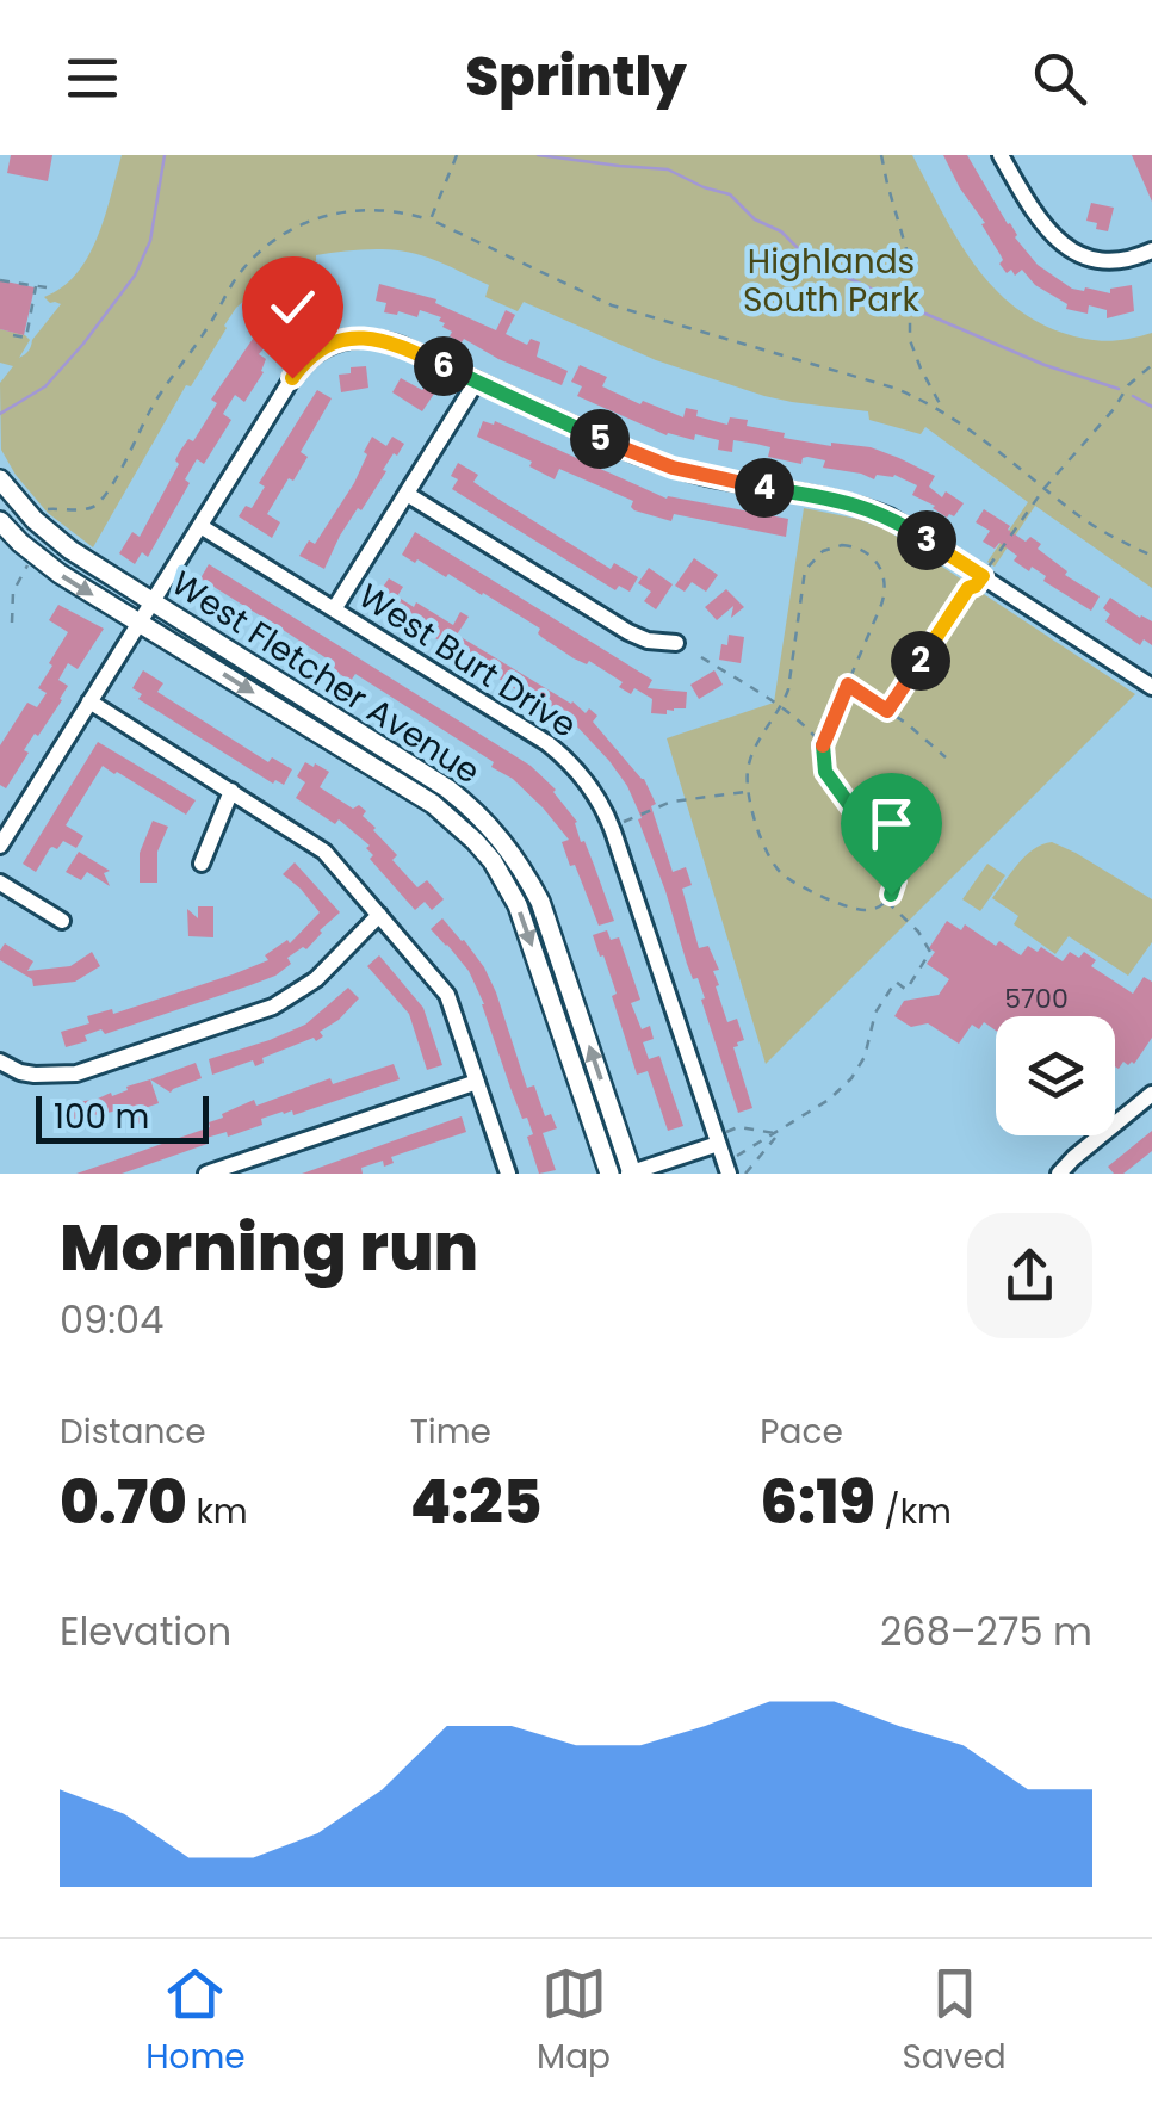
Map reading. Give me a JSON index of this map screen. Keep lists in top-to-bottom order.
{
  "streets": {
    "main road": ["West Fletcher Avenue"],
    "street": ["West Burt Drive"]
  },
  "parks": ["Highlands South Park"],
  "house_numbers": ["5700"],
  "scale_bar": "100 m",
  "page": {
    "header": "Sprintly",
    "pins": [
      "6",
      "5",
      "4",
      "3",
      "2"
    ],
    "scale": "100 m",
    "heading": ["Morning run", "09:04"],
    "stats": [
      ["Distance", "0.70 km"],
      ["Time", "4:25"],
      ["Pace", "6:19 /km"]
    ],
    "chart": ["Elevation", "268–275 m"],
    "tabs": ["Home", "Map", "Saved"]
  }
}
